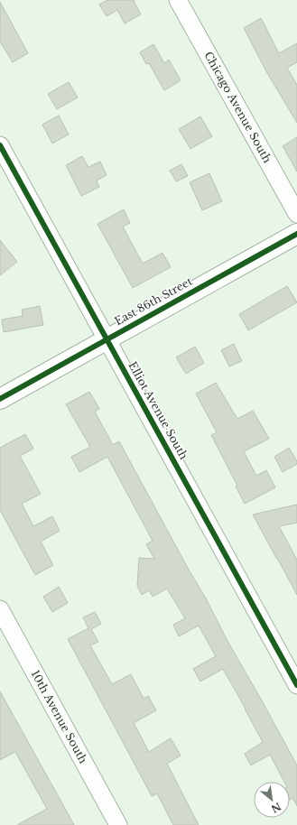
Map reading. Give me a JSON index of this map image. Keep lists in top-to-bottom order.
{
  "streets": {
    "street": [
      "Chicago Avenue South",
      "East 86th Street",
      "Elliot Avenue South",
      "10th Avenue South"
    ]
  },
  "crossings": [
    ["East 86th Street", "Elliot Avenue South"]
  ],
  "north": "bottom right"
}
